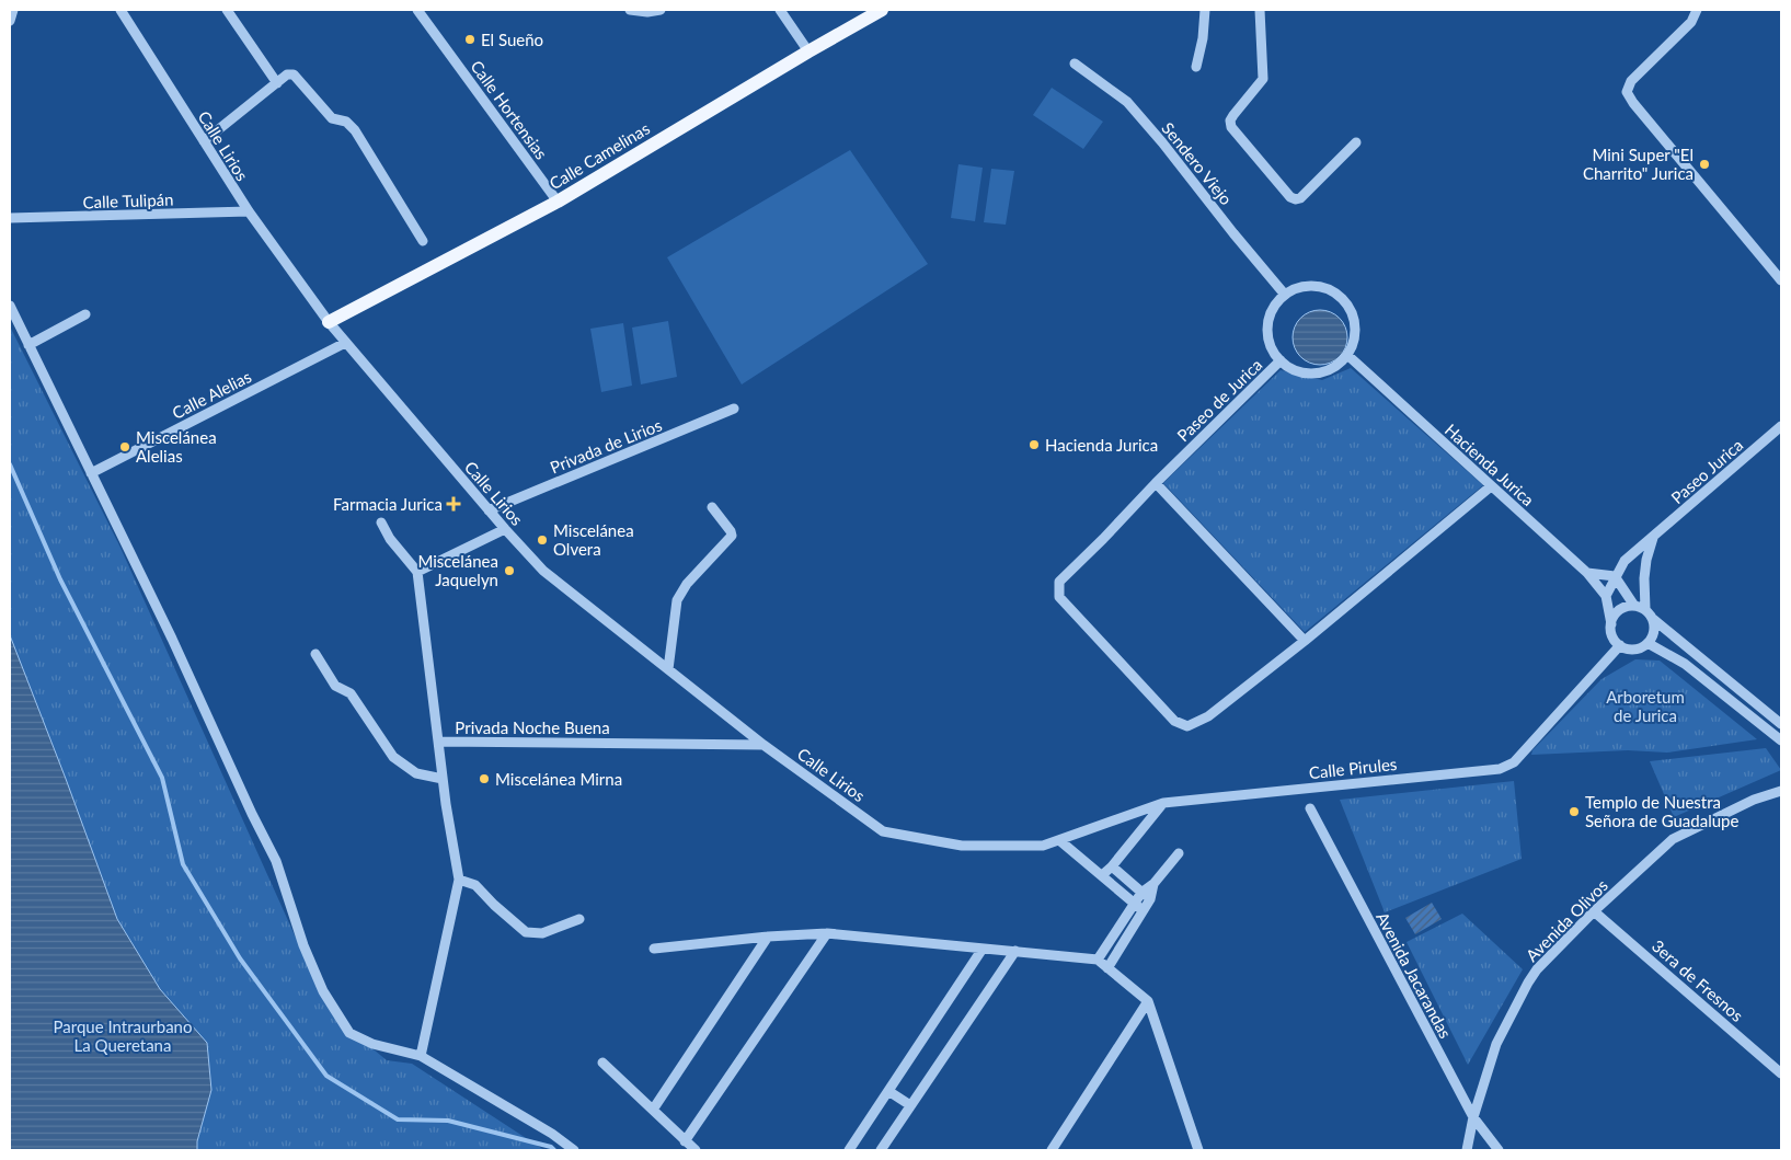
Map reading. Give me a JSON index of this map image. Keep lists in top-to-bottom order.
{
  "streets": {
    "main road": ["Calle Camelinas"],
    "street": [
      "Calle Hortensias",
      "Calle Lirios",
      "Sendero Viejo",
      "Calle Tulipán",
      "Calle Alelias",
      "Paseo de Jurica",
      "Privada de Lirios",
      "Hacienda Jurica",
      "Paseo Jurica",
      "Privada Noche Buena",
      "Calle Pirules",
      "Avenida Olivos",
      "Avenida Jacarandas",
      "3era de Fresnos"
    ]
  },
  "crossings": [
    ["Calle Hortensias", "Calle Camelinas"],
    ["Calle Lirios", "Calle Camelinas"],
    ["Calle Lirios", "Calle Tulipán"],
    ["Calle Lirios", "Calle Alelias"],
    ["Calle Lirios", "Privada de Lirios"],
    ["Calle Lirios", "Privada Noche Buena"],
    ["Calle Lirios", "Calle Pirules"],
    ["Sendero Viejo", "Paseo de Jurica"],
    ["Sendero Viejo", "Hacienda Jurica"],
    ["Paseo de Jurica", "Hacienda Jurica"],
    ["Hacienda Jurica", "Paseo Jurica"],
    ["Avenida Olivos", "Avenida Jacarandas"],
    ["Avenida Olivos", "3era de Fresnos"]
  ],
  "parks": ["Arboretum de Jurica", "Parque Intraurbano La Queretana"],
  "places": {
    "other": [
      "El Sueño",
      "Mini Super \"El Charrito\" Jurica",
      "Hacienda Jurica",
      "Miscelánea Alelias",
      "Miscelánea Olvera",
      "Miscelánea Jaquelyn",
      "Miscelánea Mirna",
      "Templo de Nuestra Señora de Guadalupe"
    ],
    "health": ["Farmacia Jurica"]
  }
}
